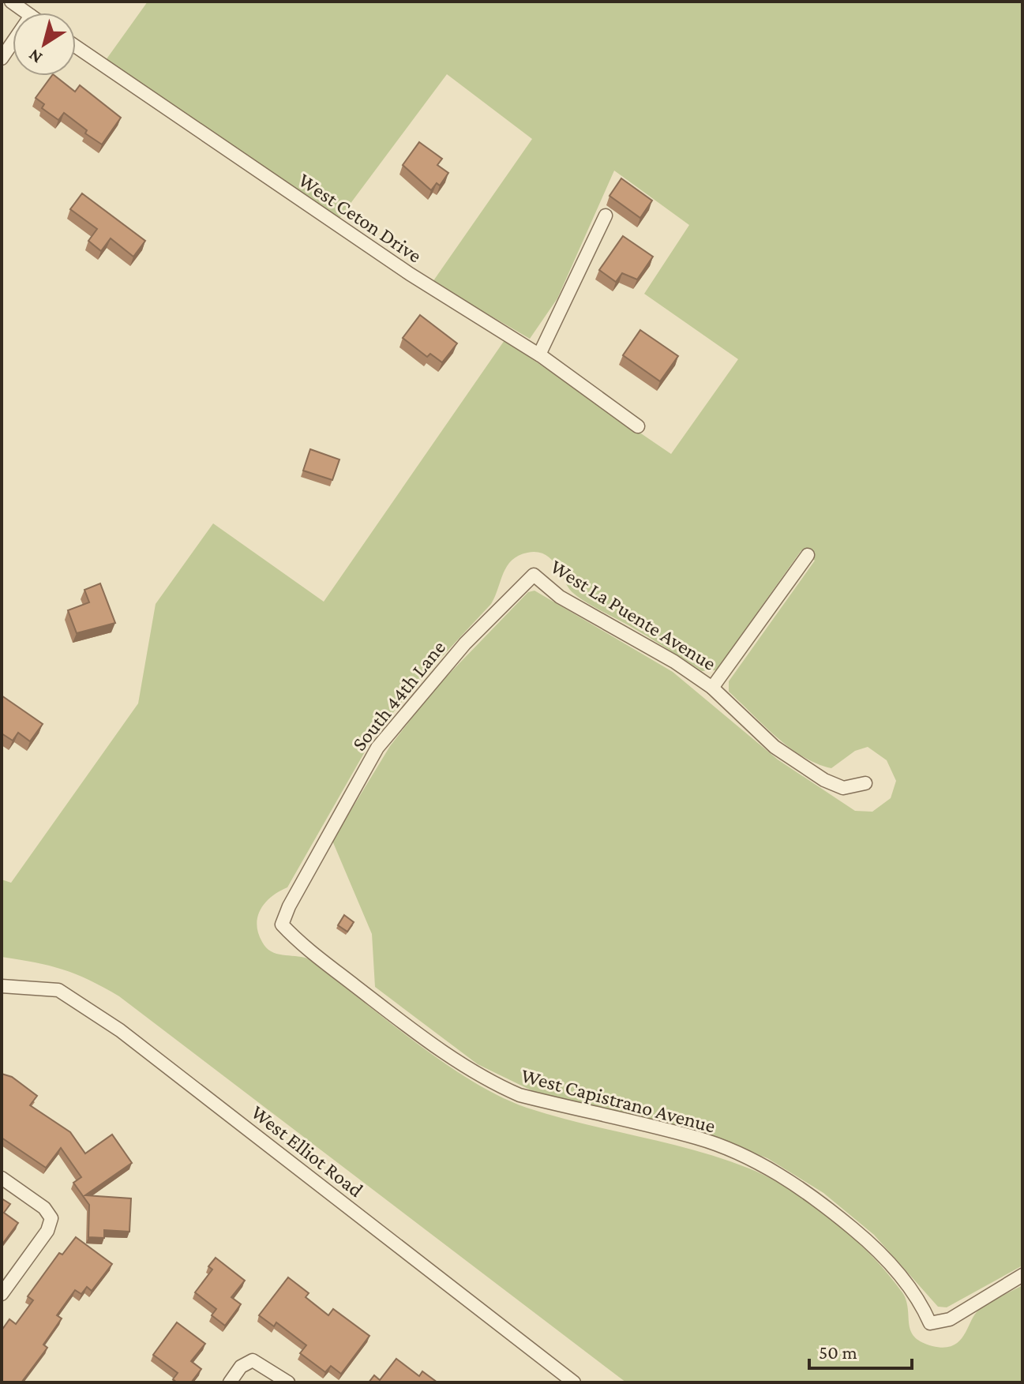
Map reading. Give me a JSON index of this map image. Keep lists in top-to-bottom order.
{
  "streets": {
    "street": [
      "West Ceton Drive",
      "West La Puente Avenue",
      "South 44th Lane",
      "West Capistrano Avenue",
      "West Elliot Road"
    ]
  },
  "crossings": [
    ["West La Puente Avenue", "South 44th Lane"],
    ["South 44th Lane", "West Capistrano Avenue"]
  ],
  "scale_bar": "50 m",
  "north": "bottom left"
}
